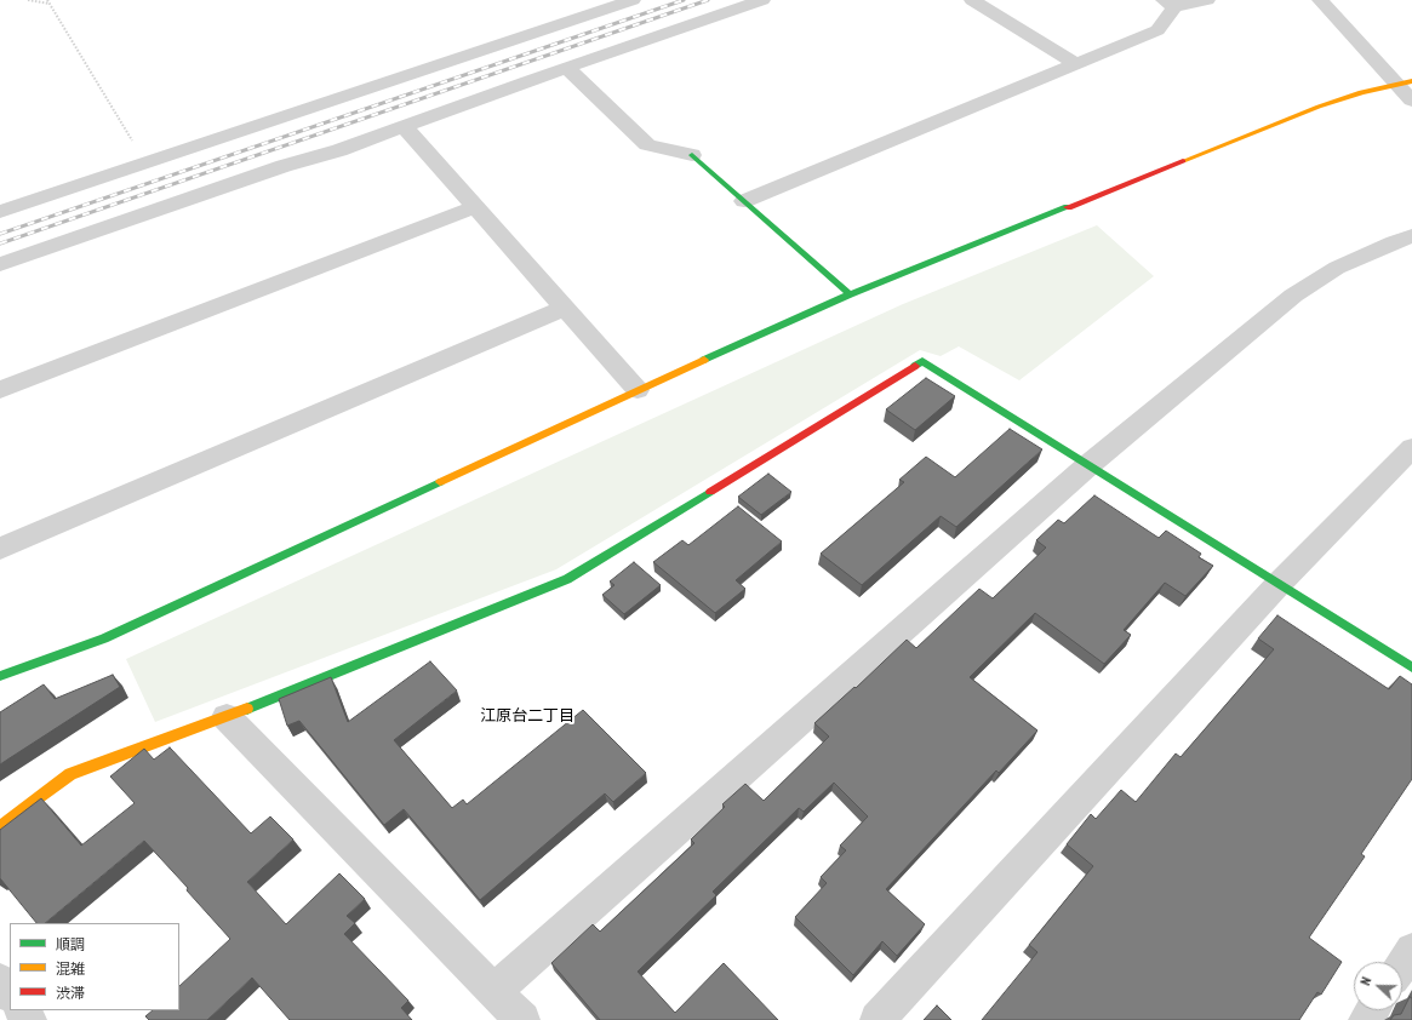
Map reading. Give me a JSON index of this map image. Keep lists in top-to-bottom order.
{
  "districts": ["江原台二丁目"],
  "legend": ["順調", "混雑", "渋滞"],
  "north": "left"
}
